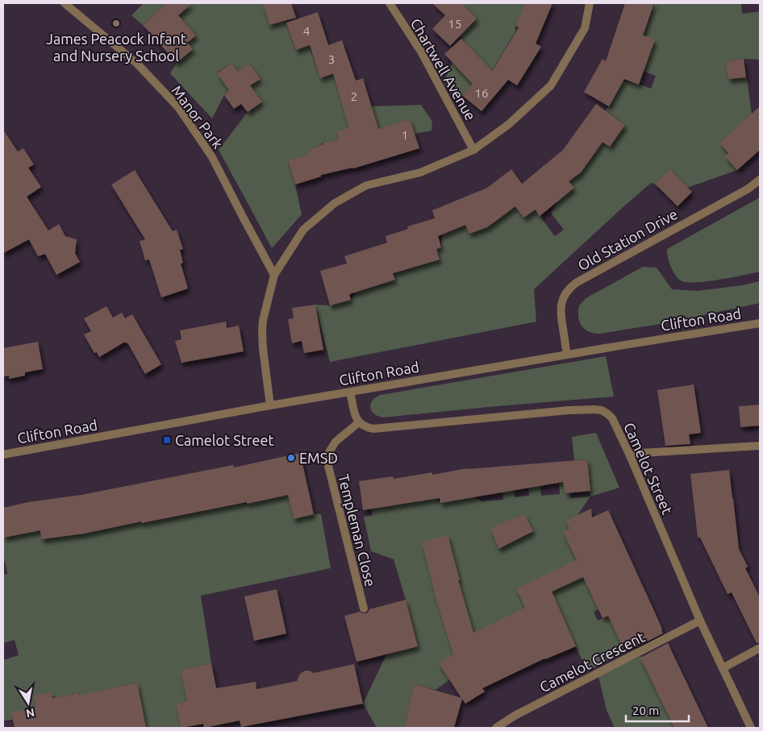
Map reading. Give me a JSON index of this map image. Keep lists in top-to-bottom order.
{
  "streets": {
    "street": [
      "Chartwell Avenue",
      "Manor Park",
      "Old Station Drive",
      "Clifton Road",
      "Camelot Street",
      "Templeman Close",
      "Camelot Crescent"
    ]
  },
  "crossings": [
    ["Old Station Drive", "Clifton Road"],
    ["Camelot Street", "Templeman Close"],
    ["Camelot Street", "Camelot Crescent"]
  ],
  "places": {
    "other": ["James Peacock Infant and Nursery School", "EMSD"],
    "transit": ["Camelot Street"]
  },
  "house_numbers": [
    "15",
    "4",
    "3",
    "16",
    "2",
    "1"
  ],
  "scale_bar": "20 m",
  "north": "bottom"
}
